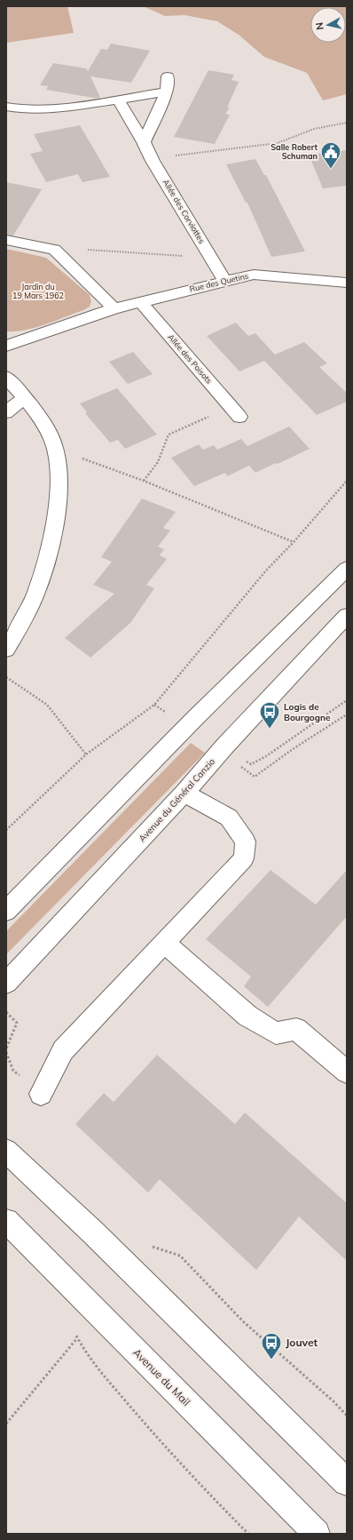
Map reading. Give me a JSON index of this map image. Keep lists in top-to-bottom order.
{
  "streets": {
    "street": [
      "Allée des Corviottes",
      "Rue des Quetins",
      "Allée des Poisots",
      "Avenue du Général Canzio",
      "Avenue du Mail"
    ]
  },
  "crossings": [
    ["Allée des Corviottes", "Rue des Quetins"],
    ["Rue des Quetins", "Allée des Poisots"]
  ],
  "parks": ["Jardin du 19 Mars 1962"],
  "places": {
    "public building": ["Salle Robert Schuman"],
    "bus stop": ["Logis de Bourgogne", "Jouvet"]
  },
  "north": "left"
}
